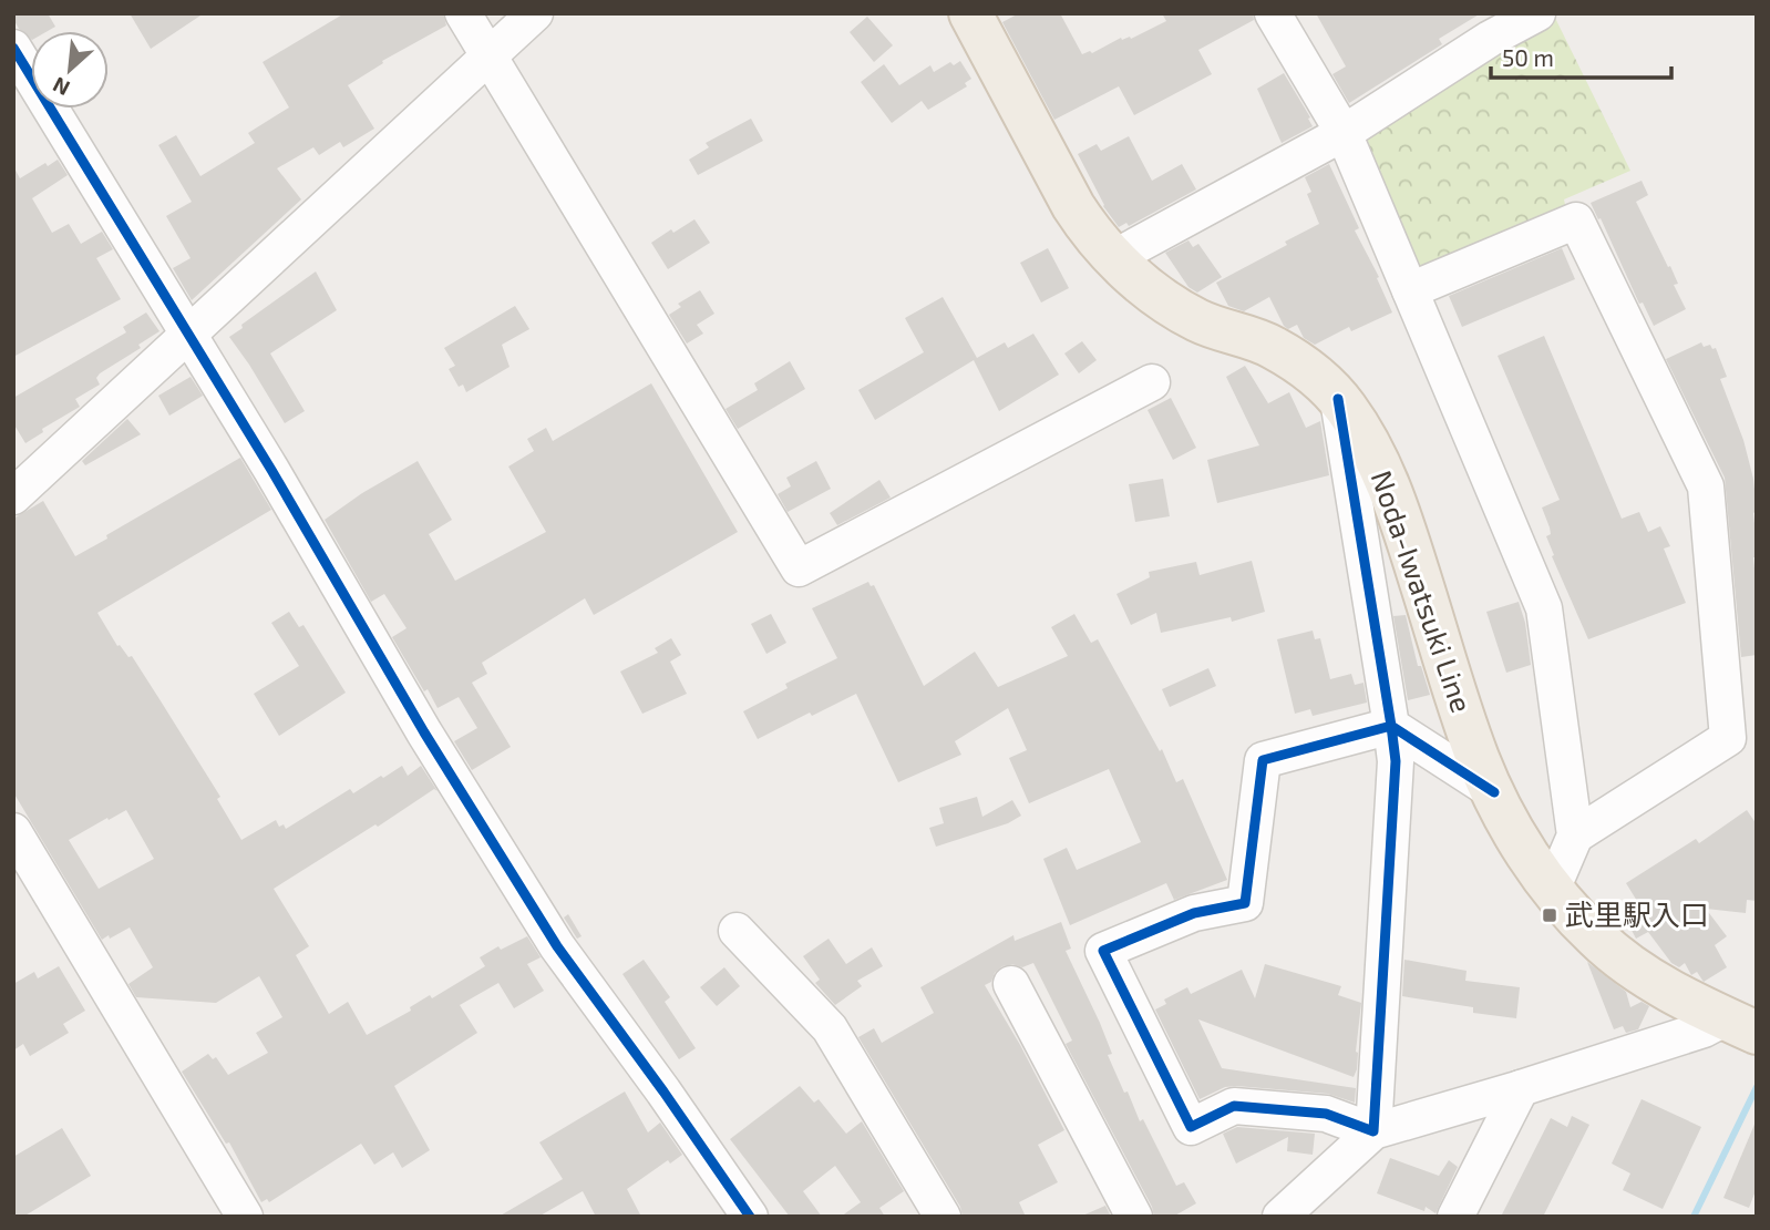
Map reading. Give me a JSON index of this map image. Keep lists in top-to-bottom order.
{
  "streets": {
    "main road": ["Noda-Iwatsuki Line"]
  },
  "places": {
    "transit": ["武里駅入口"]
  },
  "scale_bar": "50 m",
  "north": "bottom left"
}
